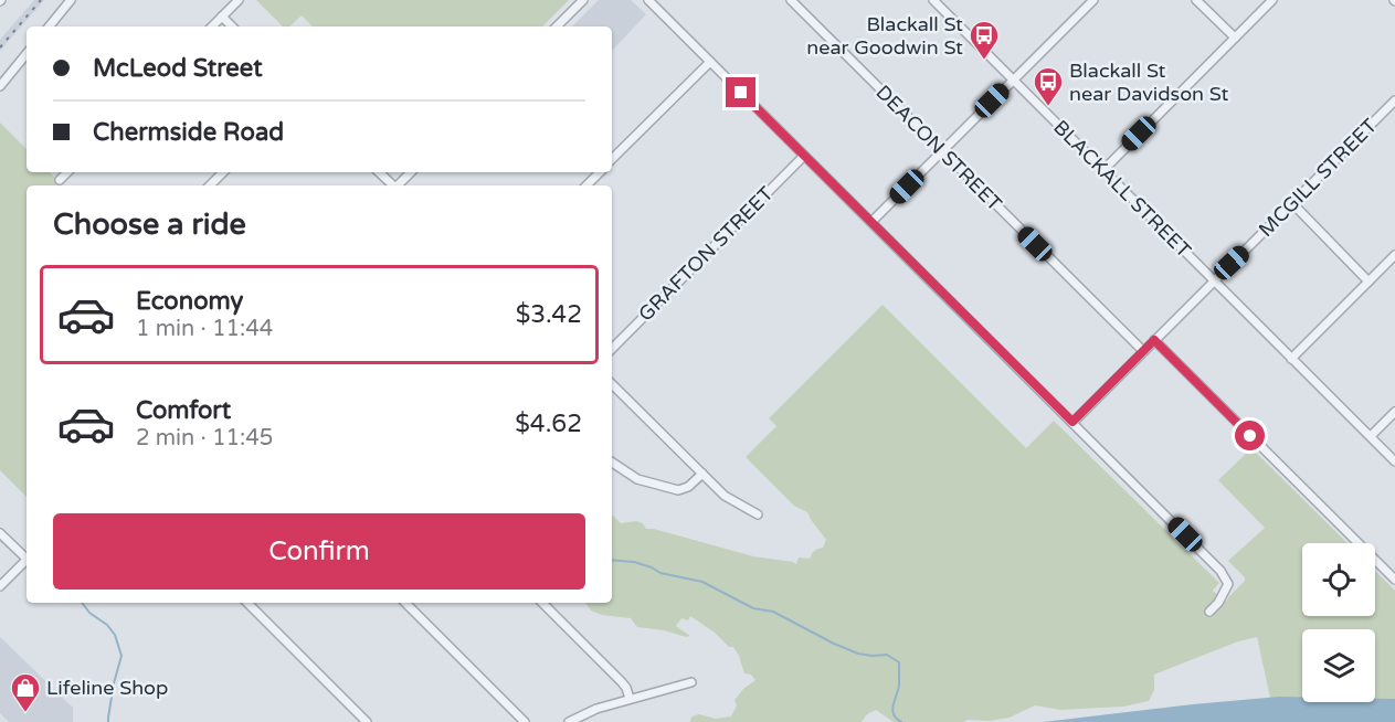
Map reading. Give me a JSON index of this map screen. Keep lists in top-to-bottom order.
{
  "streets": {
    "street": [
      "DEACON STREET",
      "MCGILL STREET",
      "BLACKALL STREET",
      "GRAFTON STREET"
    ]
  },
  "crossings": [
    ["DEACON STREET", "MCGILL STREET"],
    ["MCGILL STREET", "BLACKALL STREET"]
  ],
  "places": {
    "bus stop": ["Blackall St near Goodwin St", "Blackall St near Davidson St"],
    "shop": ["Lifeline Shop"]
  },
  "page": {
    "banner": ["McLeod Street", "Chermside Road"],
    "heading": "Choose a ride",
    "list": [
      {
        "name": "Economy",
        "note": "1 min · 11:44",
        "value": "$3.42"
      },
      {
        "name": "Comfort",
        "note": "2 min · 11:45",
        "value": "$4.62"
      }
    ],
    "buttons": "Confirm"
  }
}
